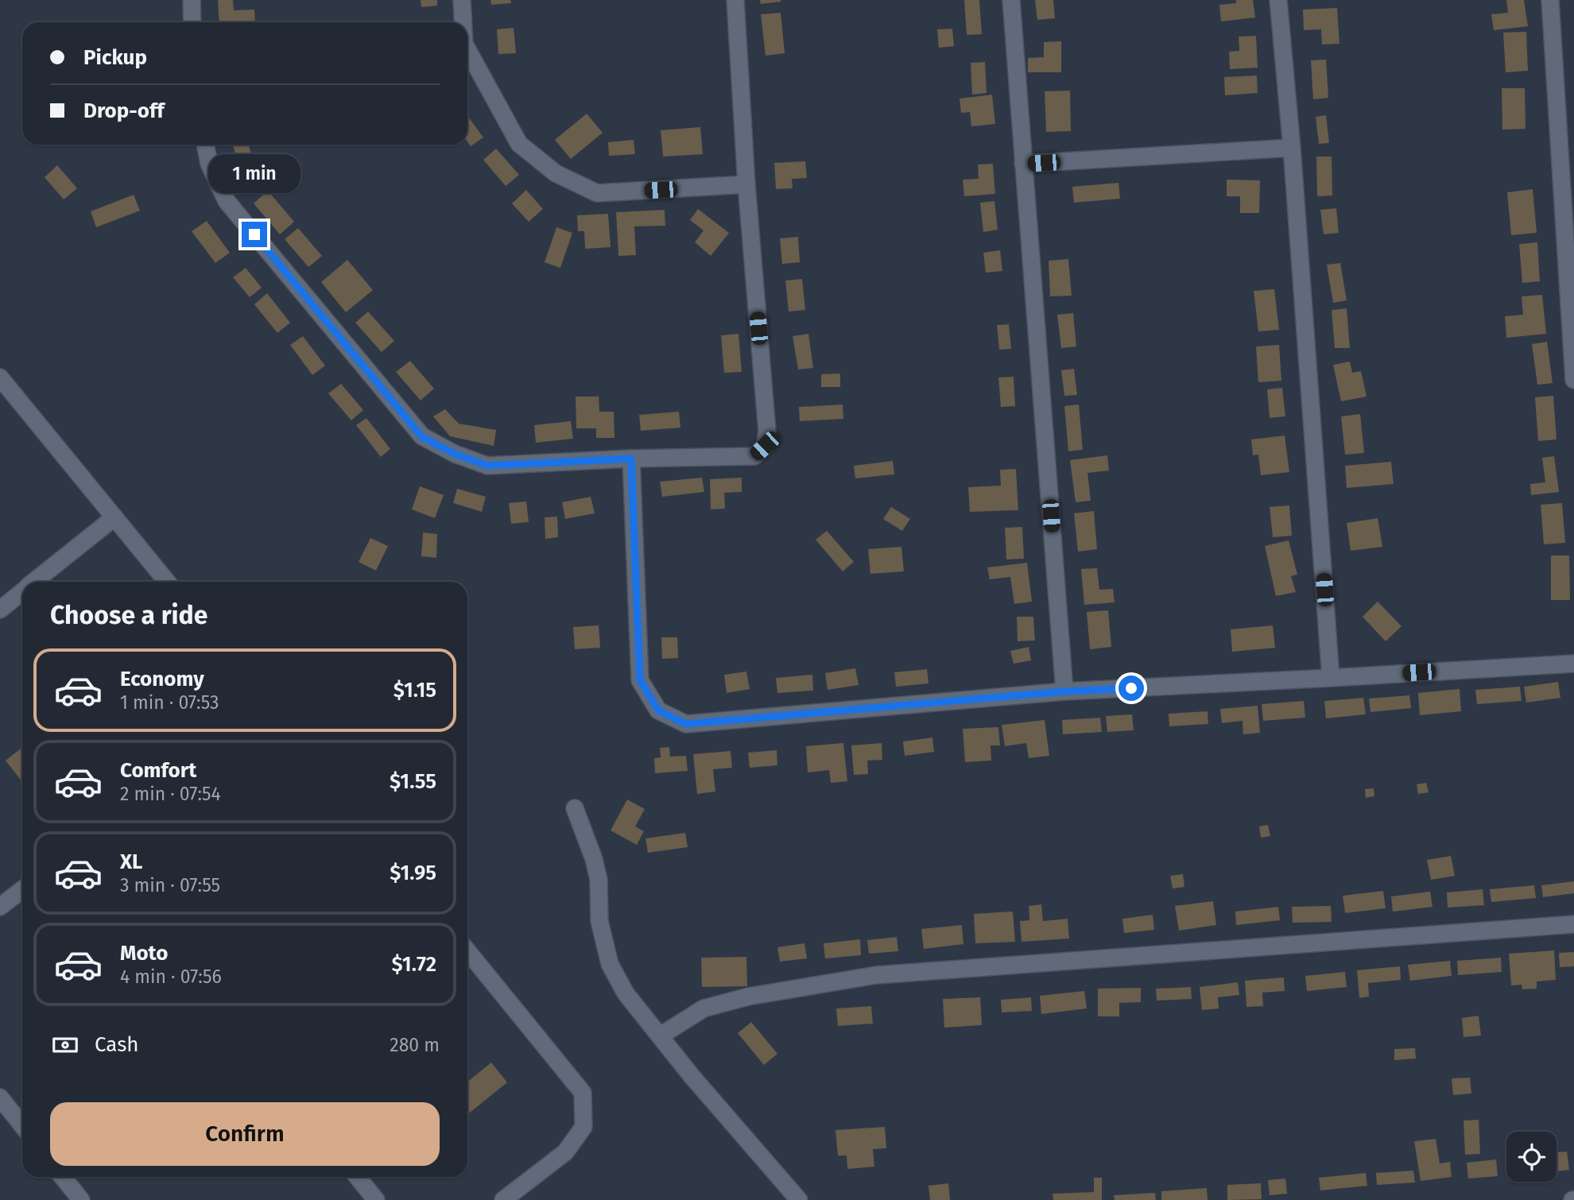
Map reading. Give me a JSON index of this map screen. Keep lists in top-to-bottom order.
{
  "page": {
    "banner": ["Pickup", "Drop-off"],
    "bubble": "1 min",
    "heading": "Choose a ride",
    "list": [
      {
        "name": "Economy",
        "note": "1 min · 07:53",
        "value": "$1.15"
      },
      {
        "name": "Comfort",
        "note": "2 min · 07:54",
        "value": "$1.55"
      },
      {
        "name": "XL",
        "note": "3 min · 07:55",
        "value": "$1.95"
      },
      {
        "name": "Moto",
        "note": "4 min · 07:56",
        "value": "$1.72"
      }
    ],
    "pay": ["Cash", "280 m"],
    "buttons": "Confirm"
  }
}
